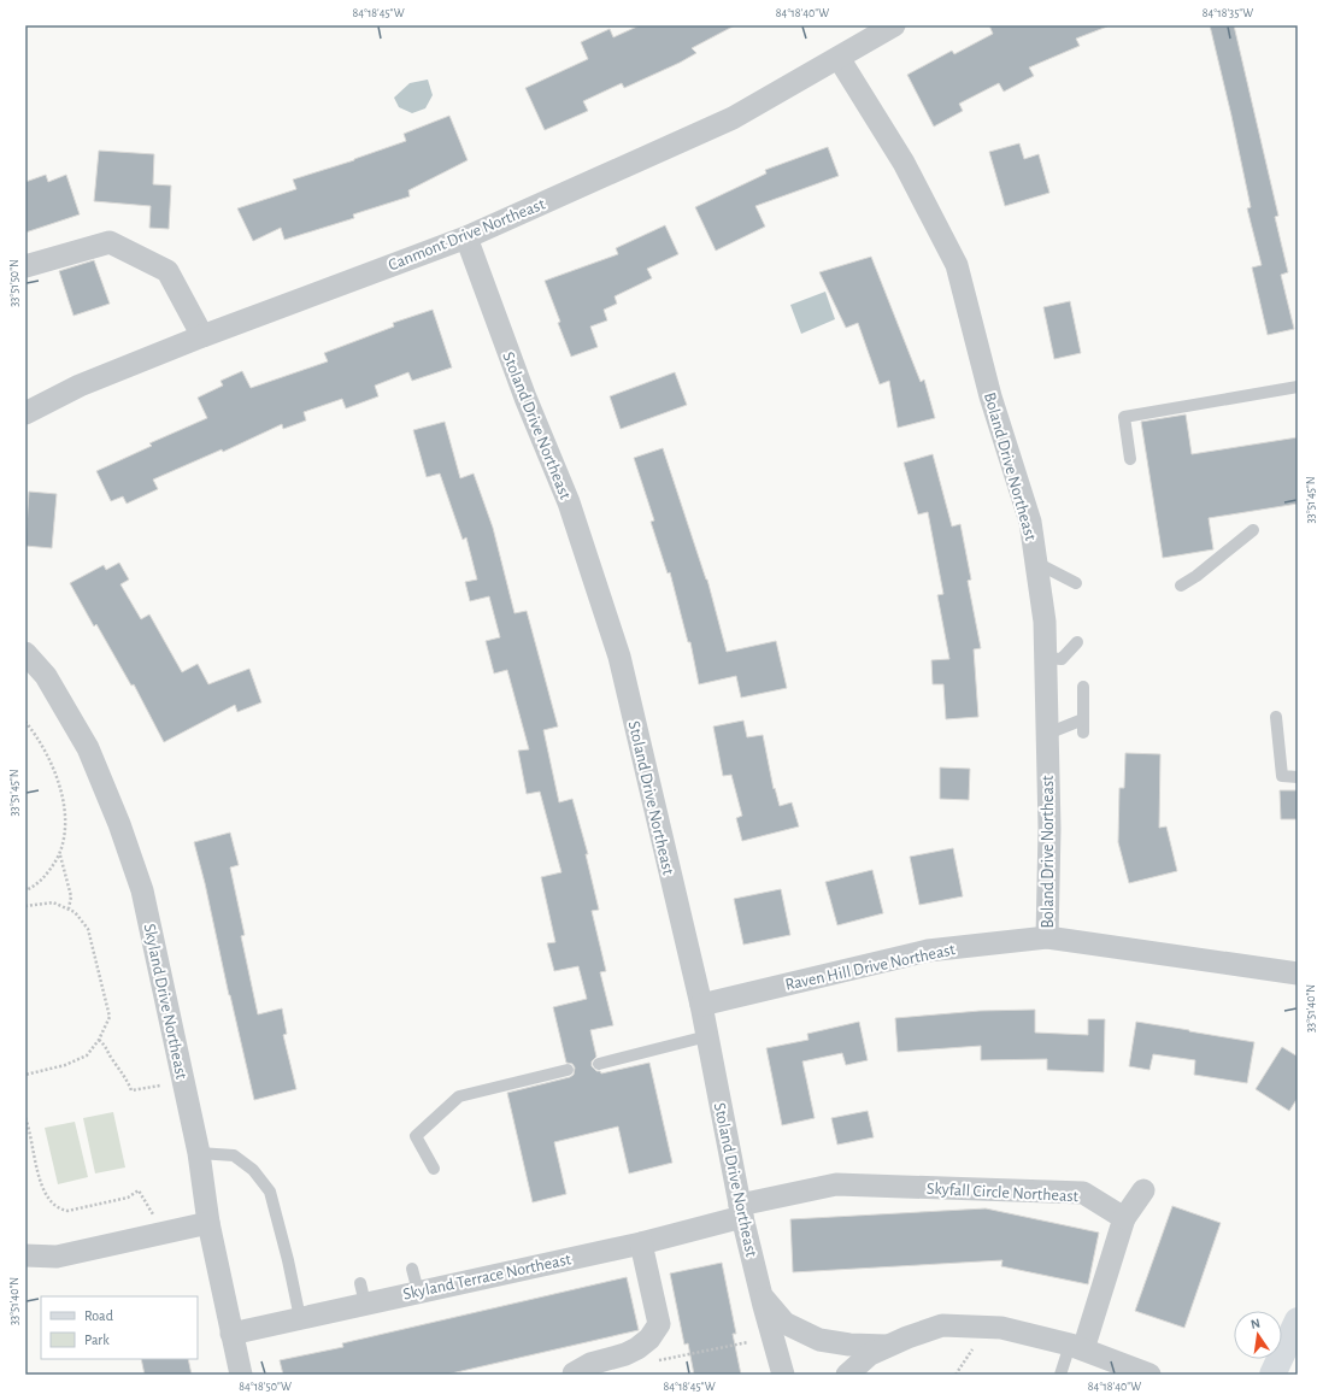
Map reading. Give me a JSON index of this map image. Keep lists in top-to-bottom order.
{
  "streets": {
    "street": [
      "Canmont Drive Northeast",
      "Stoland Drive Northeast",
      "Boland Drive Northeast",
      "Raven Hill Drive Northeast",
      "Skyland Drive Northeast",
      "Skyfall Circle Northeast",
      "Skyland Terrace Northeast"
    ]
  },
  "crossings": [
    ["Canmont Drive Northeast", "Stoland Drive Northeast"],
    ["Canmont Drive Northeast", "Boland Drive Northeast"],
    ["Stoland Drive Northeast", "Raven Hill Drive Northeast"],
    ["Stoland Drive Northeast", "Skyfall Circle Northeast"],
    ["Stoland Drive Northeast", "Skyland Terrace Northeast"],
    ["Boland Drive Northeast", "Raven Hill Drive Northeast"],
    ["Skyland Drive Northeast", "Skyland Terrace Northeast"],
    ["Skyfall Circle Northeast", "Skyland Terrace Northeast"]
  ],
  "legend": ["Road", "Park"],
  "north": "top",
  "coordinates": [
    "84°18'45\"W",
    "84°18'40\"W",
    "84°18'35\"W",
    "33°51'50\"N",
    "33°51'45\"N",
    "33°51'40\"N",
    "84°18'50\"W"
  ]
}
